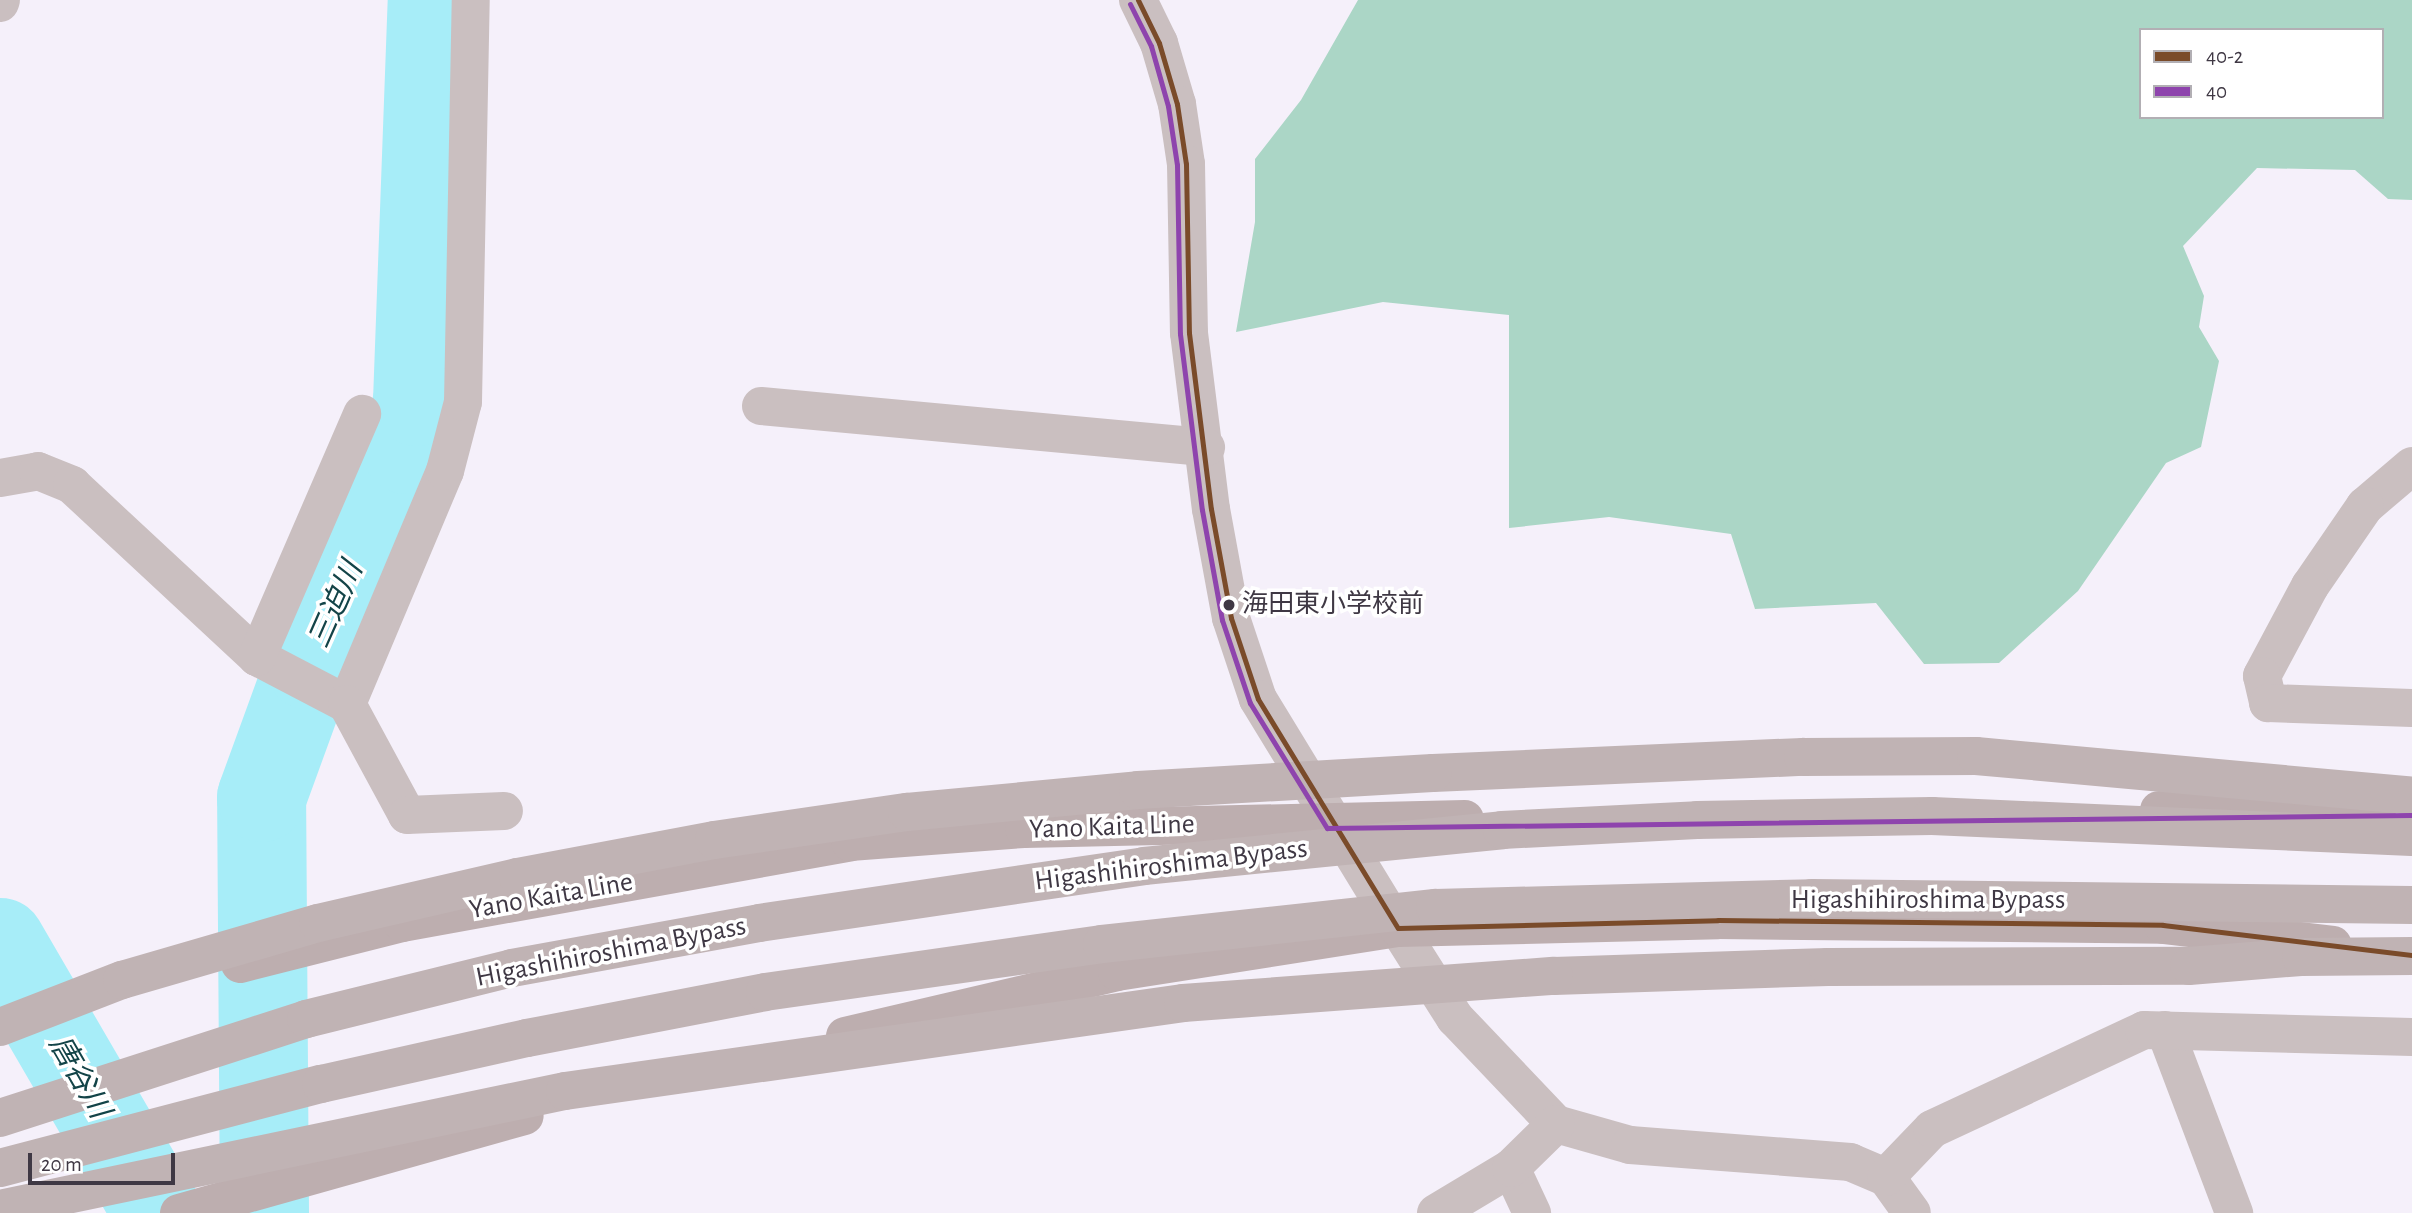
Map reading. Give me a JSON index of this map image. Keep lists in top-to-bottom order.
{
  "streets": {
    "highway": ["Higashihiroshima Bypass"],
    "main road": ["Yano Kaita Line"]
  },
  "water": ["三迫川", "唐谷川"],
  "places": ["海田東小学校前"],
  "lines": ["transit line 40-2", "transit line 40"],
  "legend": ["40-2", "40"],
  "scale_bar": "20 m"
}
